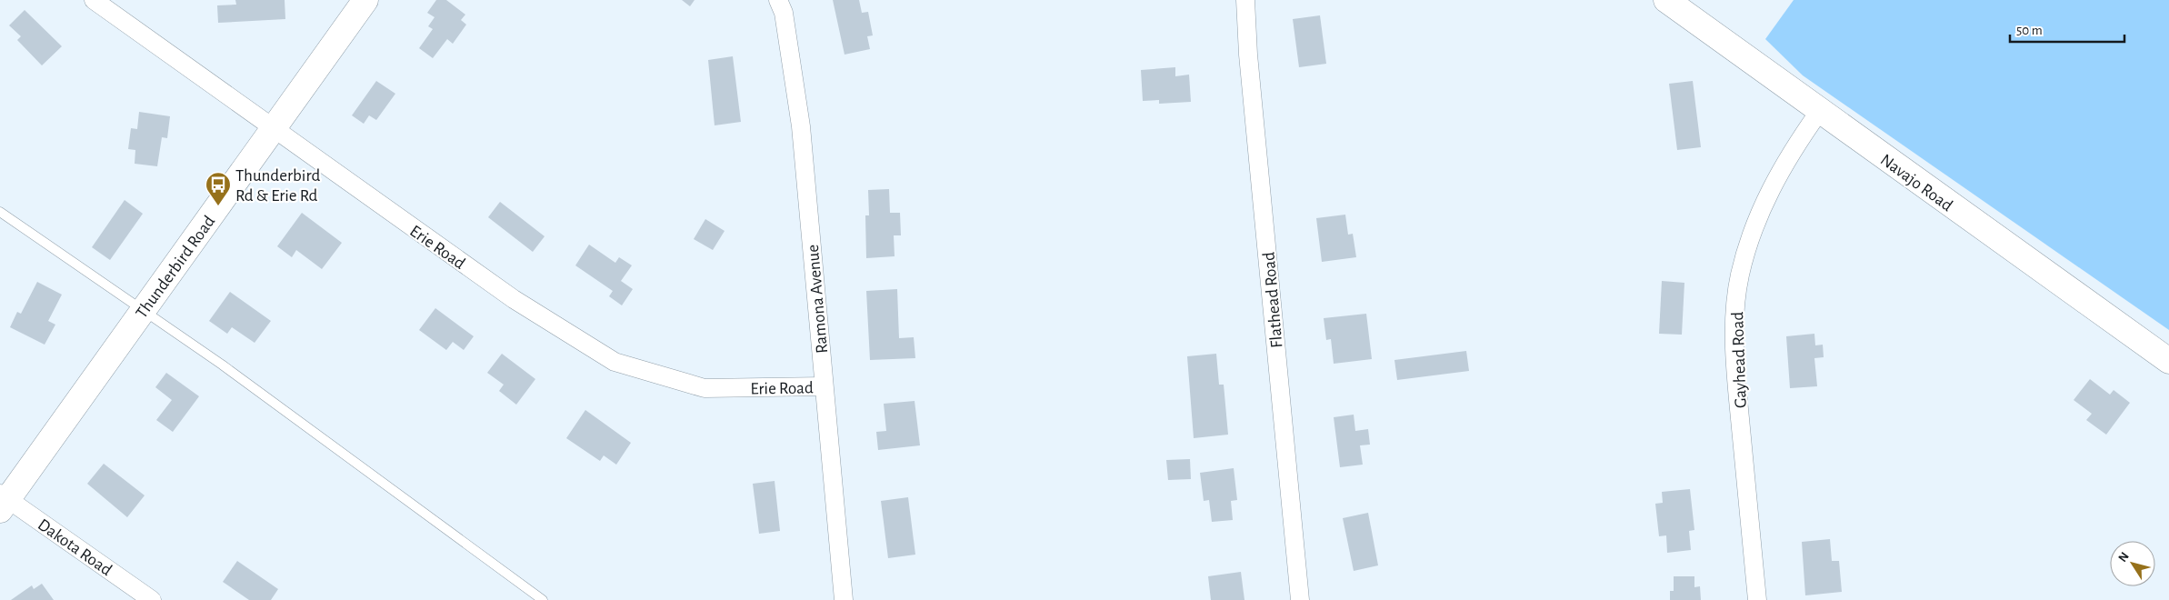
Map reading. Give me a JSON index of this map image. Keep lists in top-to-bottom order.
{
  "streets": {
    "main road": ["Navajo Road", "Thunderbird Road"],
    "street": [
      "Erie Road",
      "Ramona Avenue",
      "Flathead Road",
      "Gayhead Road",
      "Dakota Road"
    ]
  },
  "crossings": [
    ["Navajo Road", "Gayhead Road"],
    ["Erie Road", "Thunderbird Road"],
    ["Erie Road", "Ramona Avenue"],
    ["Thunderbird Road", "Dakota Road"]
  ],
  "places": {
    "bus stop": ["Thunderbird Rd & Erie Rd"]
  },
  "scale_bar": "50 m",
  "north": "top left"
}
